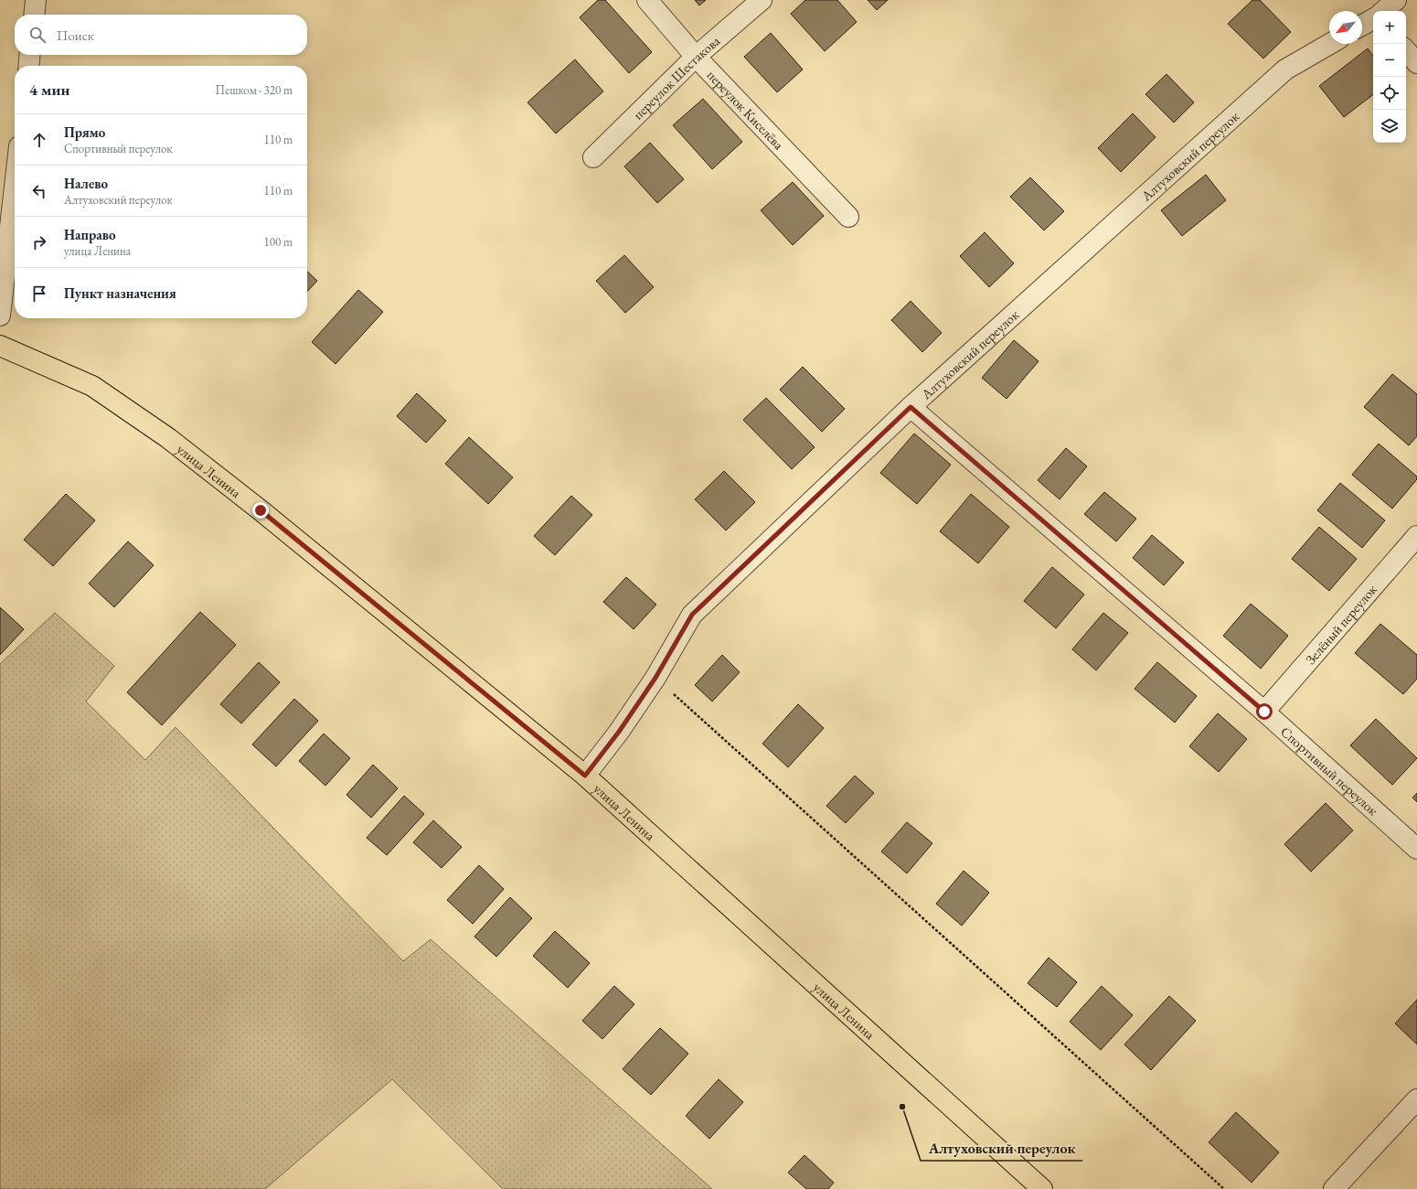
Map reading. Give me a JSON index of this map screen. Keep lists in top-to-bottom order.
{
  "streets": {
    "main road": ["улица Ленина"],
    "street": [
      "переулок Шестакова",
      "переулок Киселёва",
      "Алтуховский переулок",
      "Зелёный переулок",
      "Спортивный переулок"
    ]
  },
  "crossings": [
    ["переулок Шестакова", "переулок Киселёва"],
    ["Алтуховский переулок", "улица Ленина"],
    ["Алтуховский переулок", "Спортивный переулок"],
    ["Зелёный переулок", "Спортивный переулок"]
  ],
  "places": ["Алтуховский переулок"],
  "north": "bottom left",
  "page": {
    "map_buttons": ["+", "−"],
    "search": "Поиск",
    "heading": ["4 мин", "Пешком · 320 m"],
    "list": [
      ["Прямо", "Спортивный переулок", "110 m"],
      ["Налево", "Алтуховский переулок", "110 m"],
      ["Направо", "улица Ленина", "100 m"],
      "Пункт назначения"
    ]
  }
}
